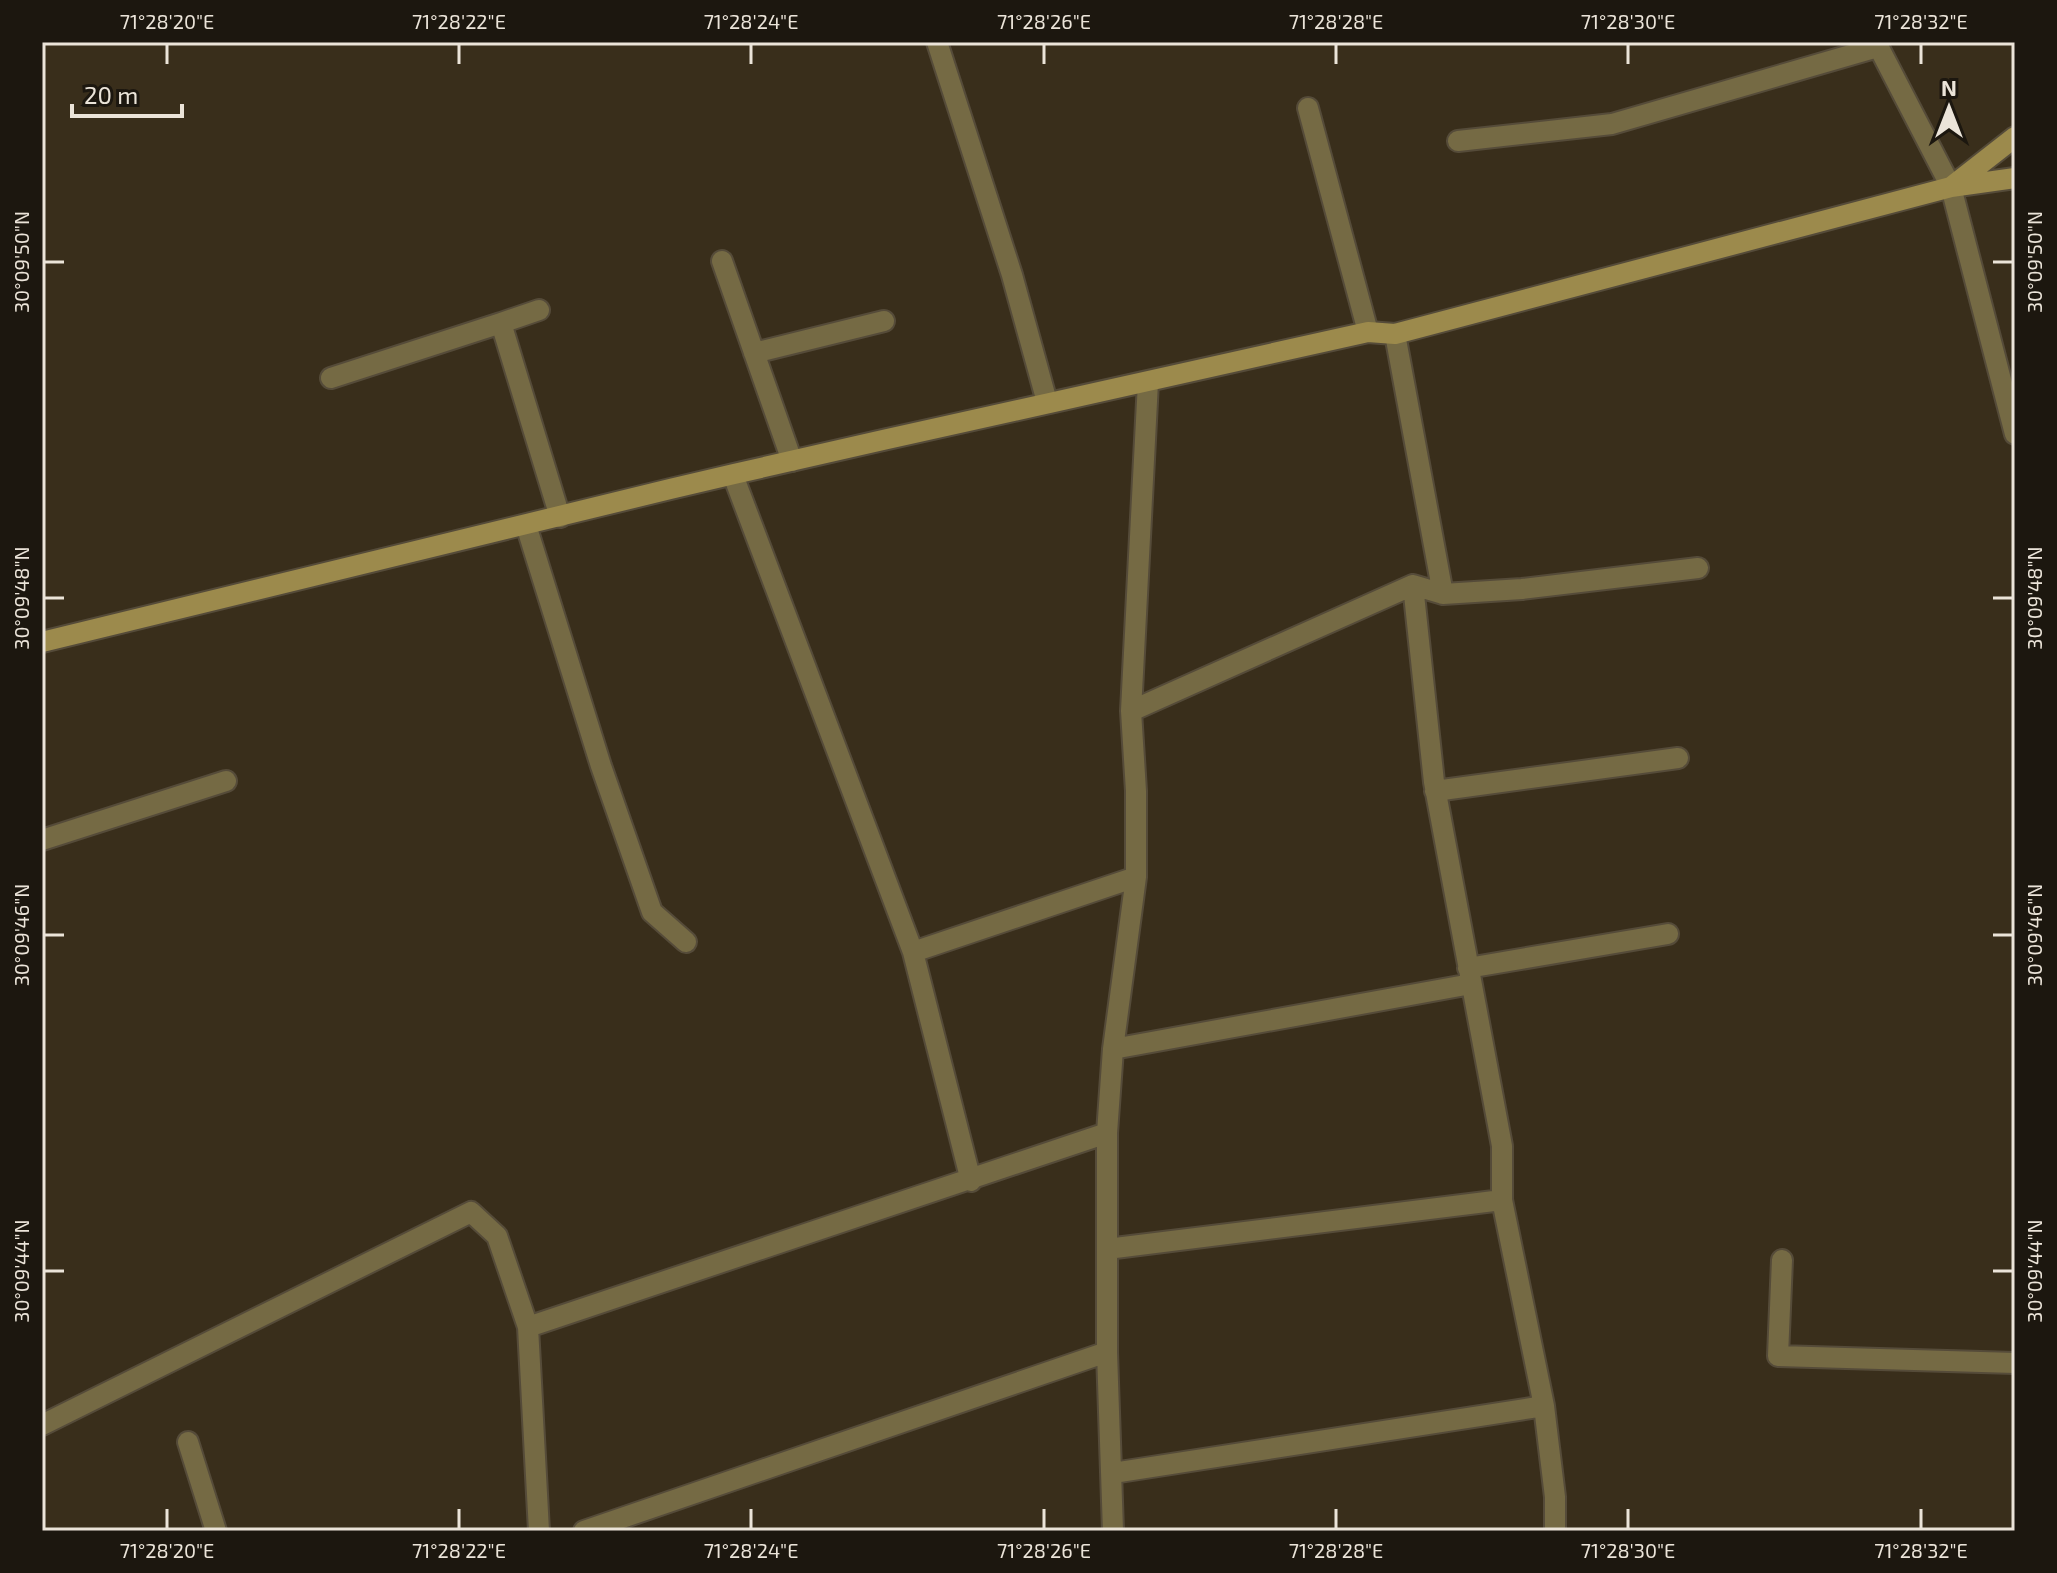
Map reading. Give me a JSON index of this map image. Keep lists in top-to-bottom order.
{
  "scale_bar": "20 m",
  "north": "top",
  "coordinates": [
    "71°28'20\"E",
    "71°28'22\"E",
    "71°28'24\"E",
    "71°28'26\"E",
    "71°28'28\"E",
    "71°28'30\"E",
    "71°28'32\"E",
    "30°09'50\"N",
    "30°09'48\"N",
    "30°09'46\"N",
    "30°09'44\"N"
  ]
}
